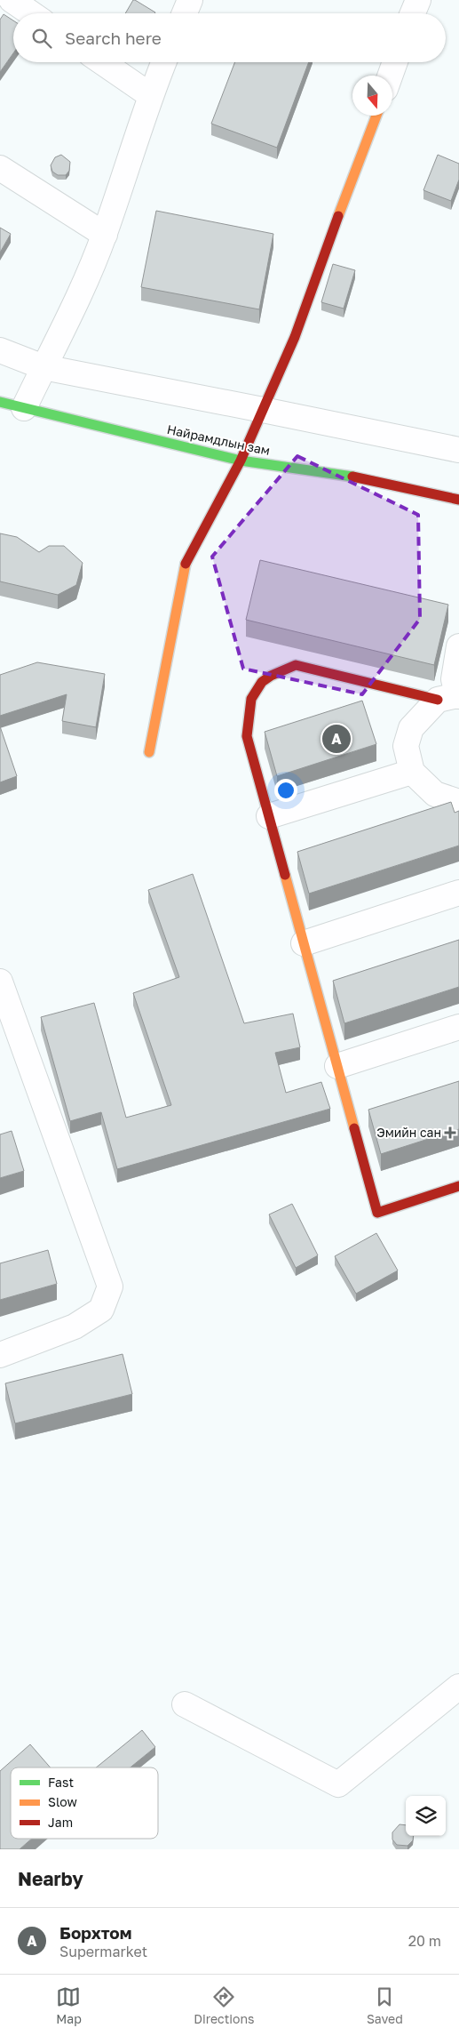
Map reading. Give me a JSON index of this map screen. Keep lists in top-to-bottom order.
{
  "streets": {
    "street": ["Найрамдлын зам"]
  },
  "places": {
    "health": ["Эмийн сан"]
  },
  "legend": ["Fast", "Slow", "Jam"],
  "north": "bottom",
  "page": {
    "search": "Search here",
    "pins": "A",
    "heading": "Nearby",
    "list": [
      {
        "mark": "A",
        "name": "Борхтом",
        "note": "Supermarket",
        "value": "20 m"
      }
    ],
    "nav": ["Map", "Directions", "Saved"]
  }
}
